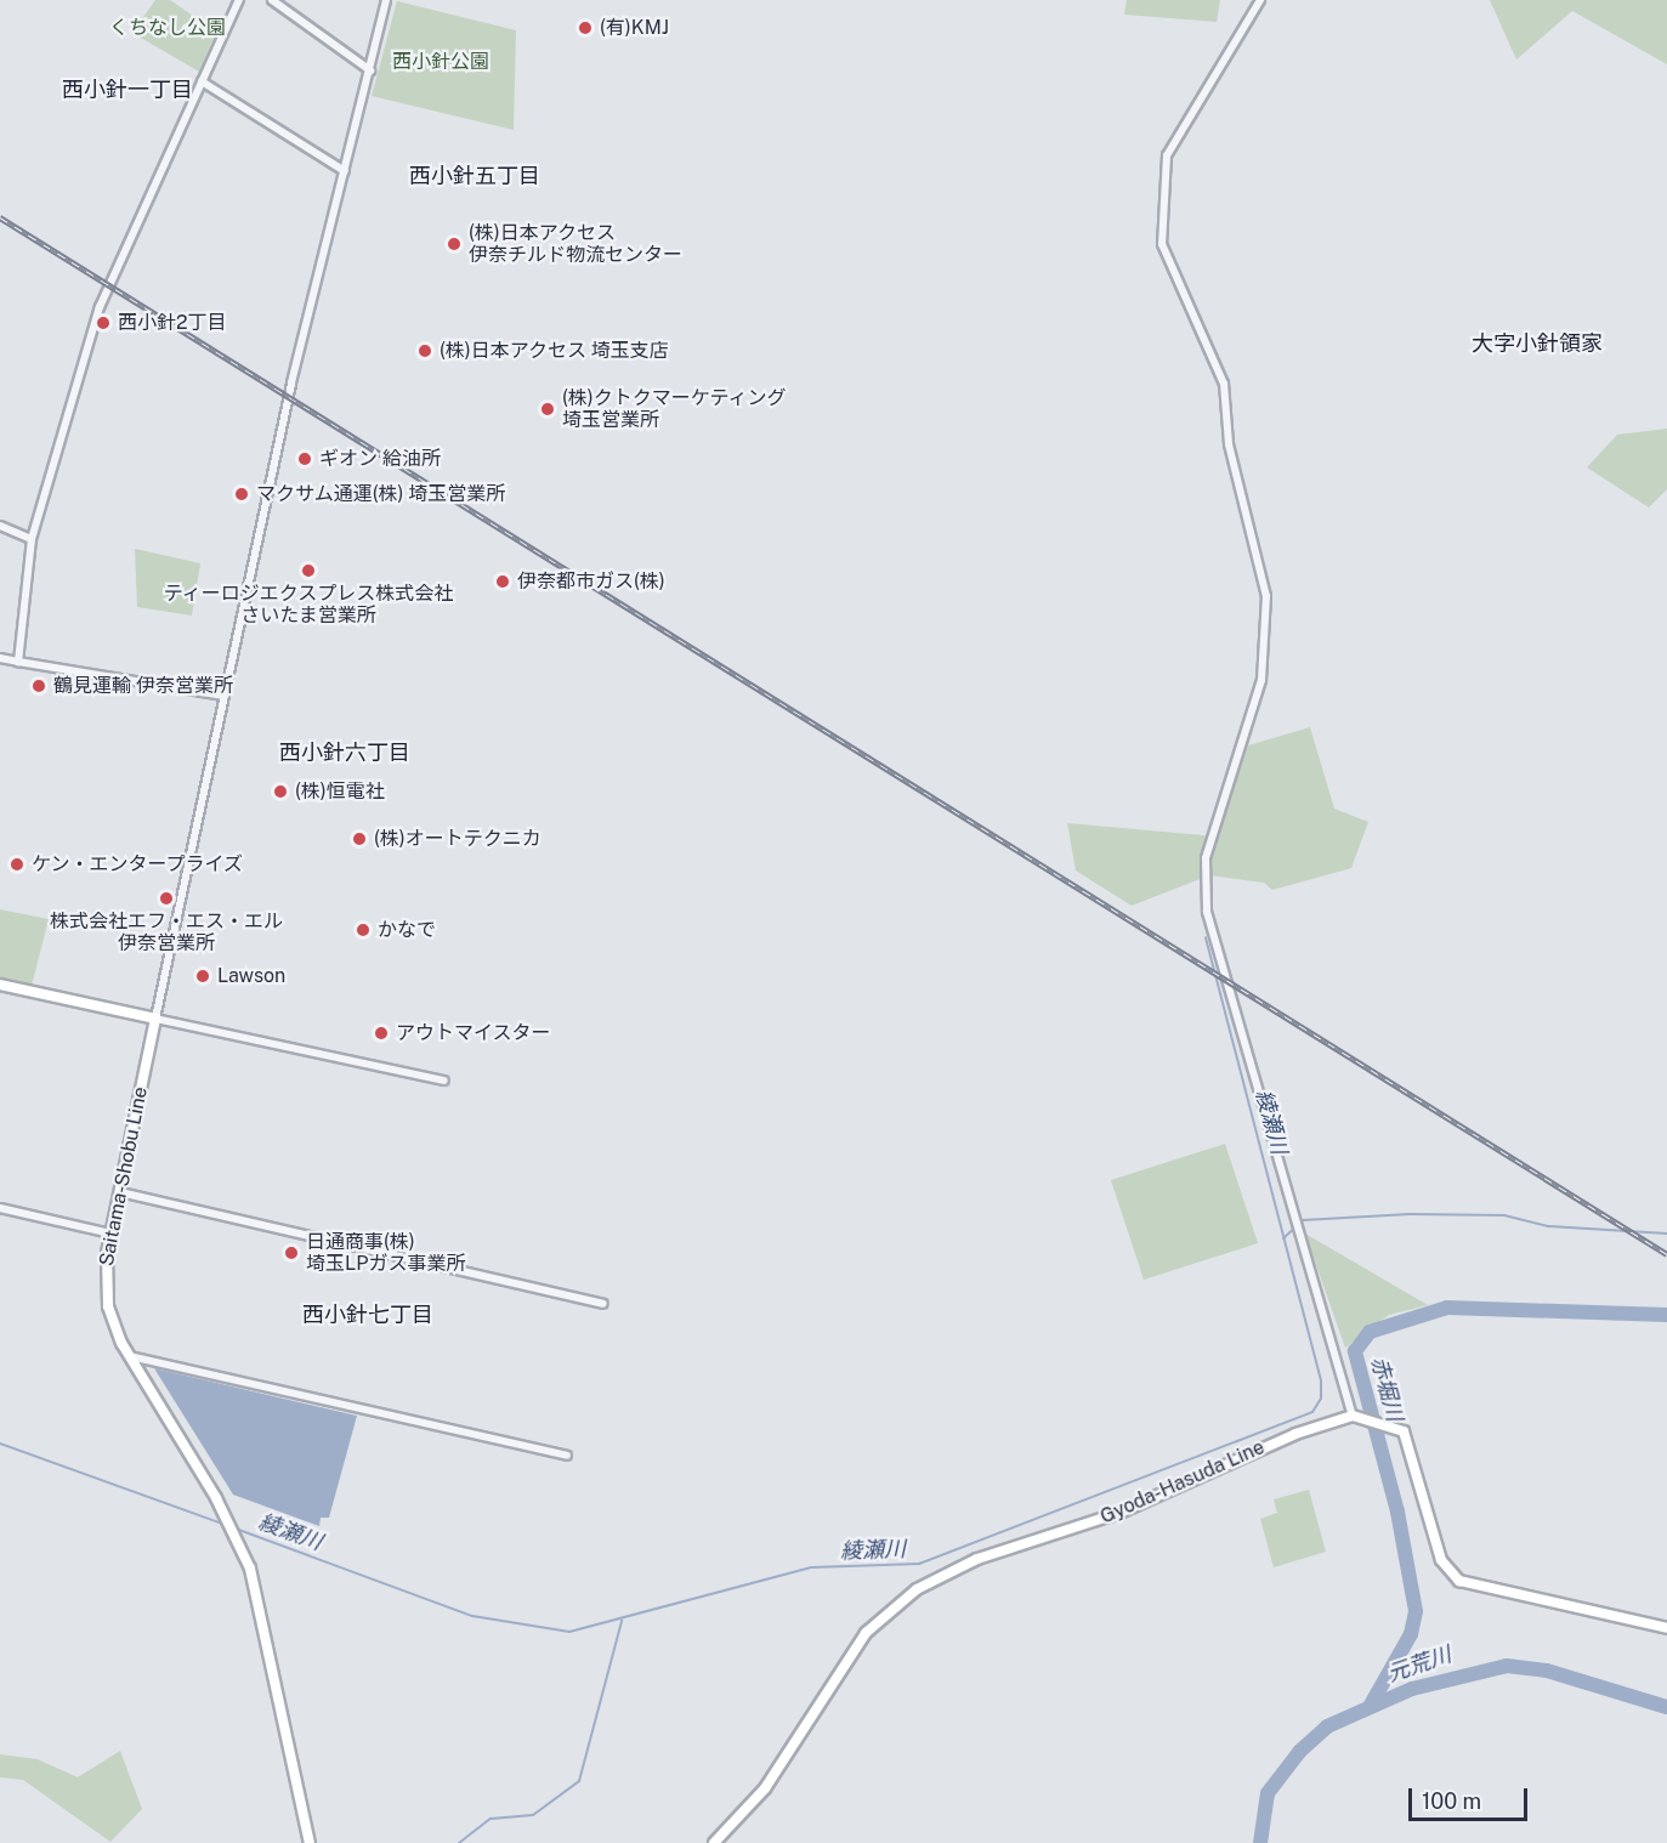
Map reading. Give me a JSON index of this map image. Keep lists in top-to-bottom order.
{
  "streets": {
    "main road": ["Saitama-Shobu Line", "Gyoda-Hasuda Line"]
  },
  "districts": [
    "西小針一丁目",
    "西小針五丁目",
    "大字小針領家",
    "西小針六丁目",
    "西小針七丁目"
  ],
  "water": ["綾瀬川", "赤堀川", "元荒川"],
  "parks": ["くちなし公園", "西小針公園"],
  "places": [
    "(有)KMJ",
    "(株)日本アクセス 伊奈チルド物流センター",
    "西小針2丁目",
    "(株)日本アクセス 埼玉支店",
    "(株)クトクマーケティング 埼玉営業所",
    "ギオン 給油所",
    "マクサム通運(株) 埼玉営業所",
    "ティーロジエクスプレス株式会社 さいたま営業所",
    "伊奈都市ガス(株)",
    "鶴見運輸 伊奈営業所",
    "(株)恒電社",
    "(株)オートテクニカ",
    "ケン・エンタープライズ",
    "株式会社エフ・エス・エル 伊奈営業所",
    "かなで",
    "Lawson",
    "アウトマイスター",
    "日通商事(株) 埼玉LPガス事業所"
  ],
  "scale_bar": "100 m"
}
